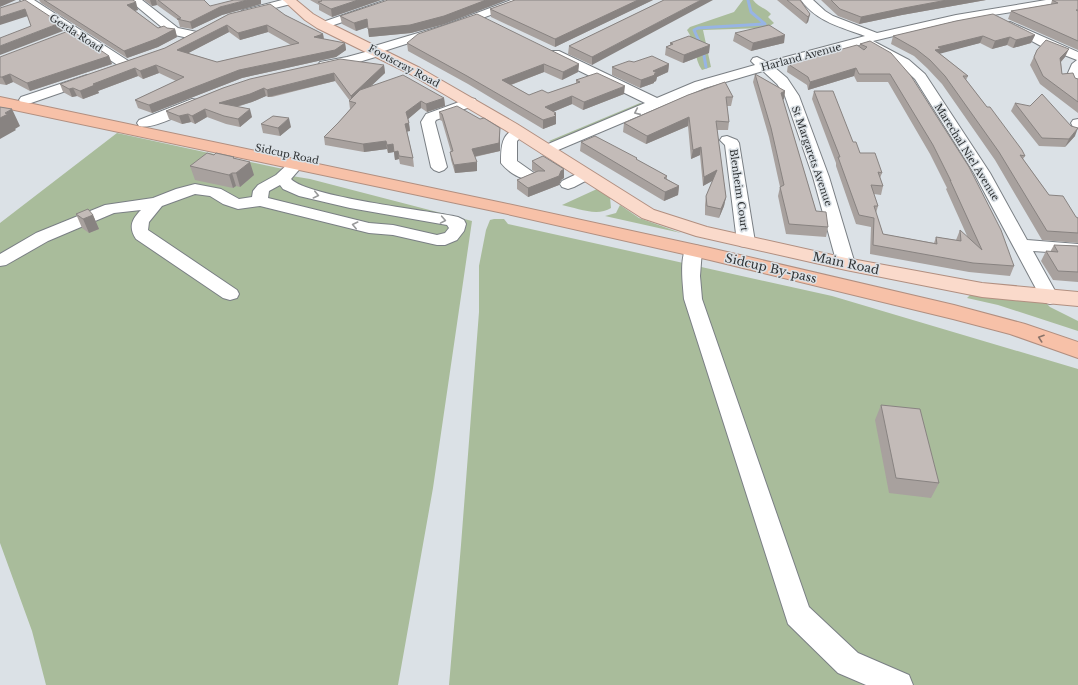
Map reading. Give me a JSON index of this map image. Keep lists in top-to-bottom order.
{
  "streets": {
    "highway": ["Sidcup Road", "Sidcup By-pass"],
    "main road": ["Footscray Road", "Main Road"],
    "street": [
      "Gerda Road",
      "Harland Avenue",
      "Marechal Niel Avenue",
      "St Margarets Avenue",
      "Blenheim Court"
    ]
  },
  "crossings": [
    ["Harland Avenue", "Footscray Road"],
    ["Harland Avenue", "Marechal Niel Avenue"],
    ["Harland Avenue", "St Margarets Avenue"],
    ["Footscray Road", "Main Road"],
    ["Marechal Niel Avenue", "Main Road"],
    ["Sidcup Road", "Sidcup By-pass"],
    ["St Margarets Avenue", "Main Road"],
    ["Blenheim Court", "Main Road"]
  ]
}
